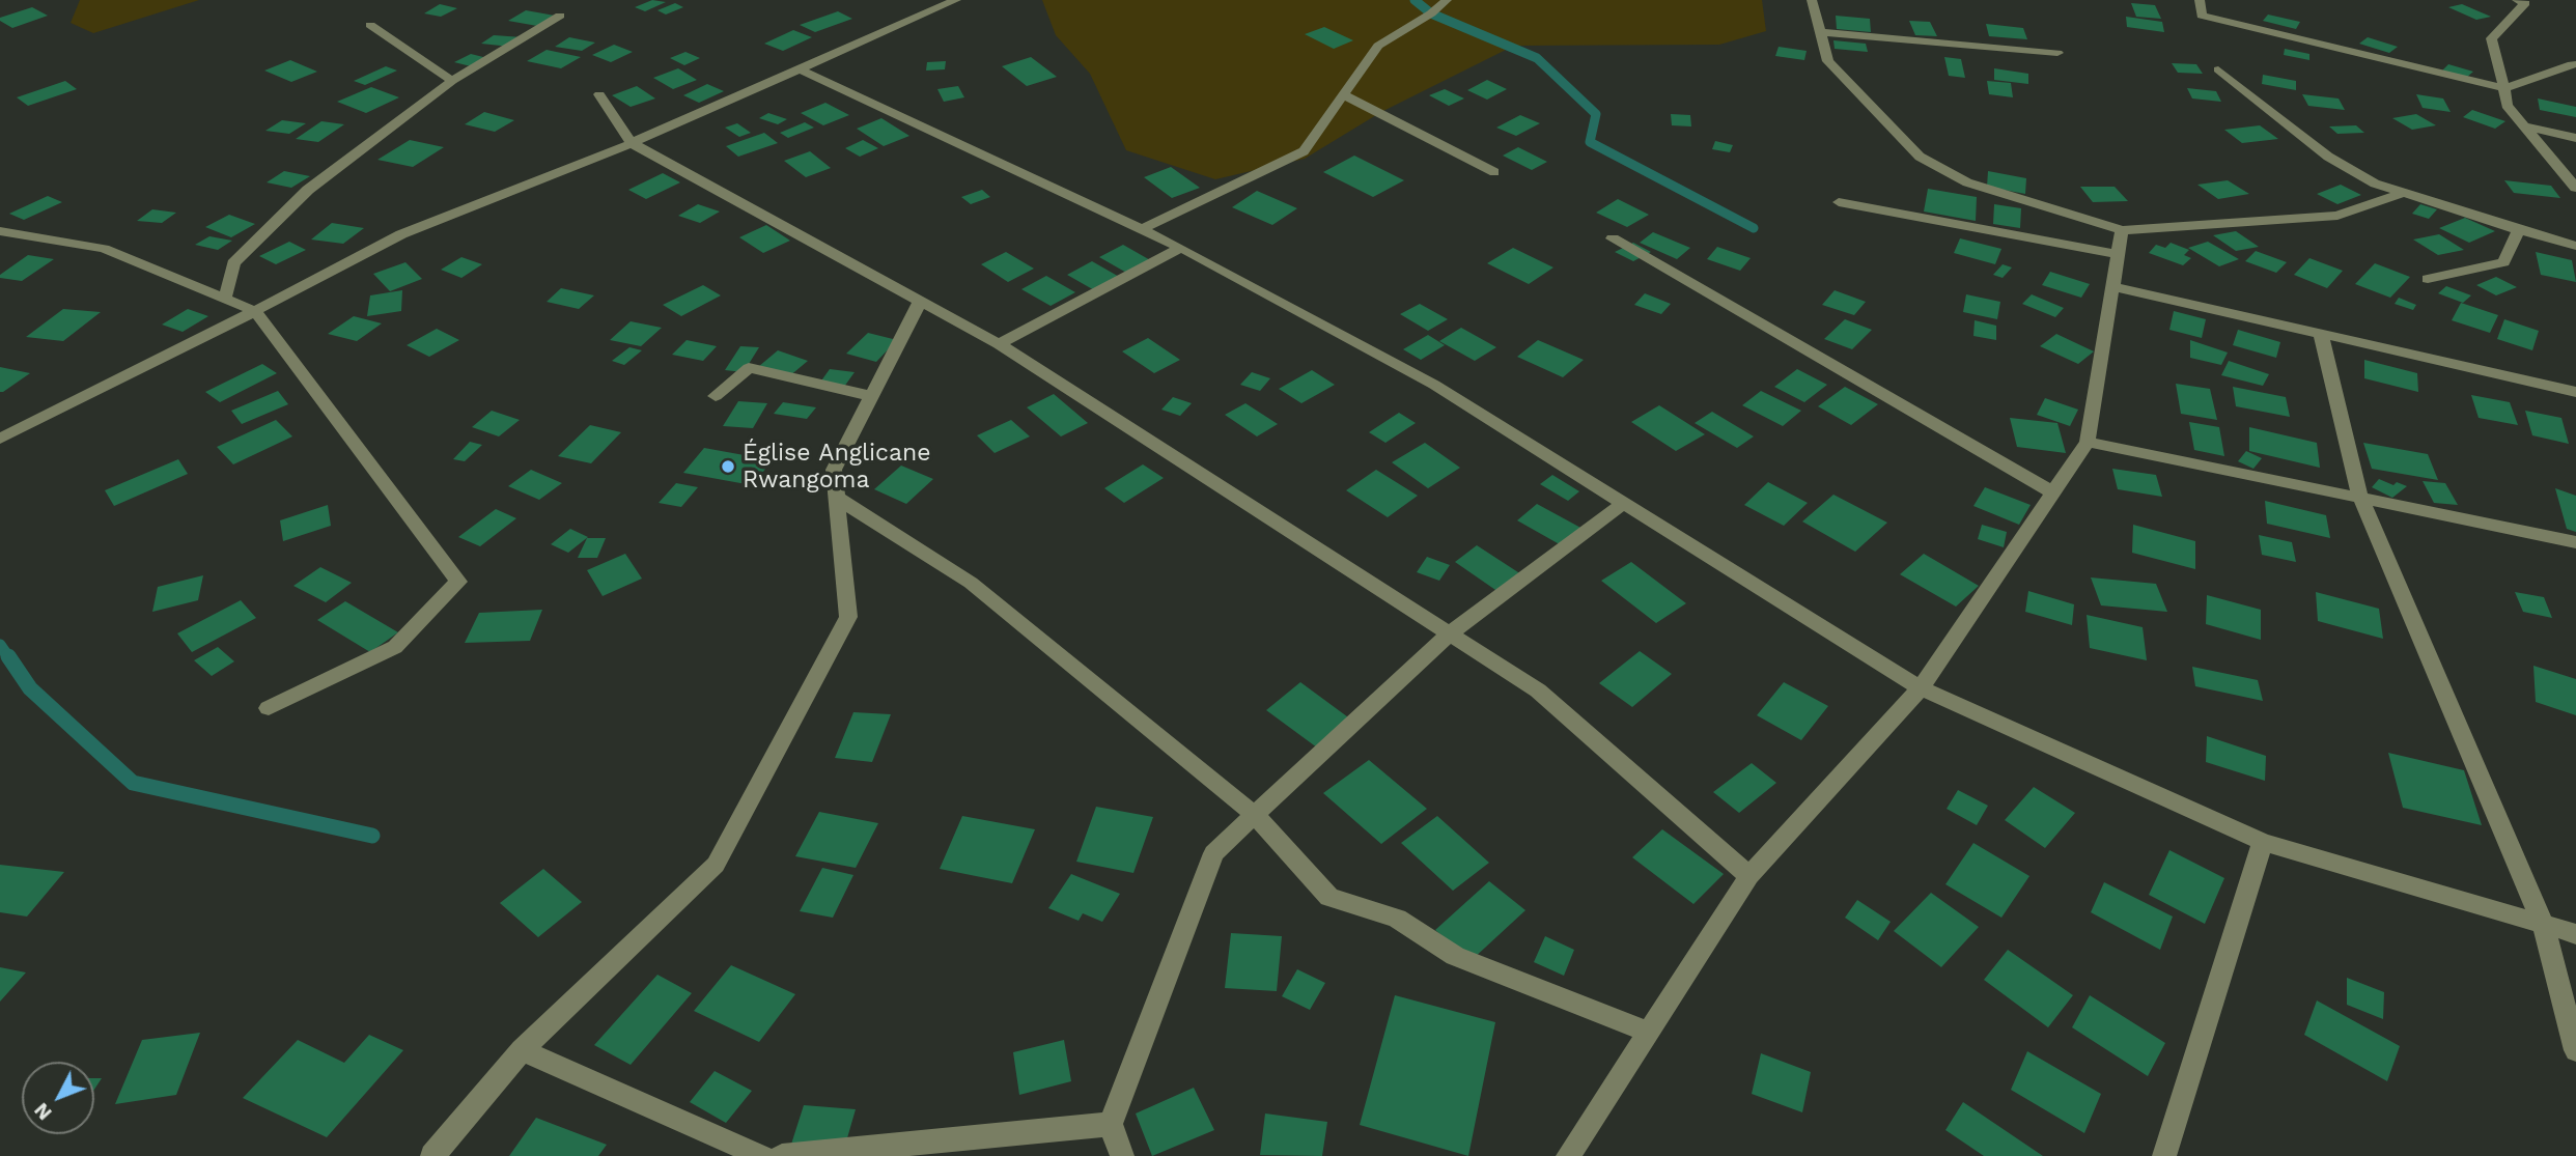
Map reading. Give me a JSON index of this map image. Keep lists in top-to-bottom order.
{
  "places": ["Église Anglicane Rwangoma"],
  "north": "bottom left"
}
